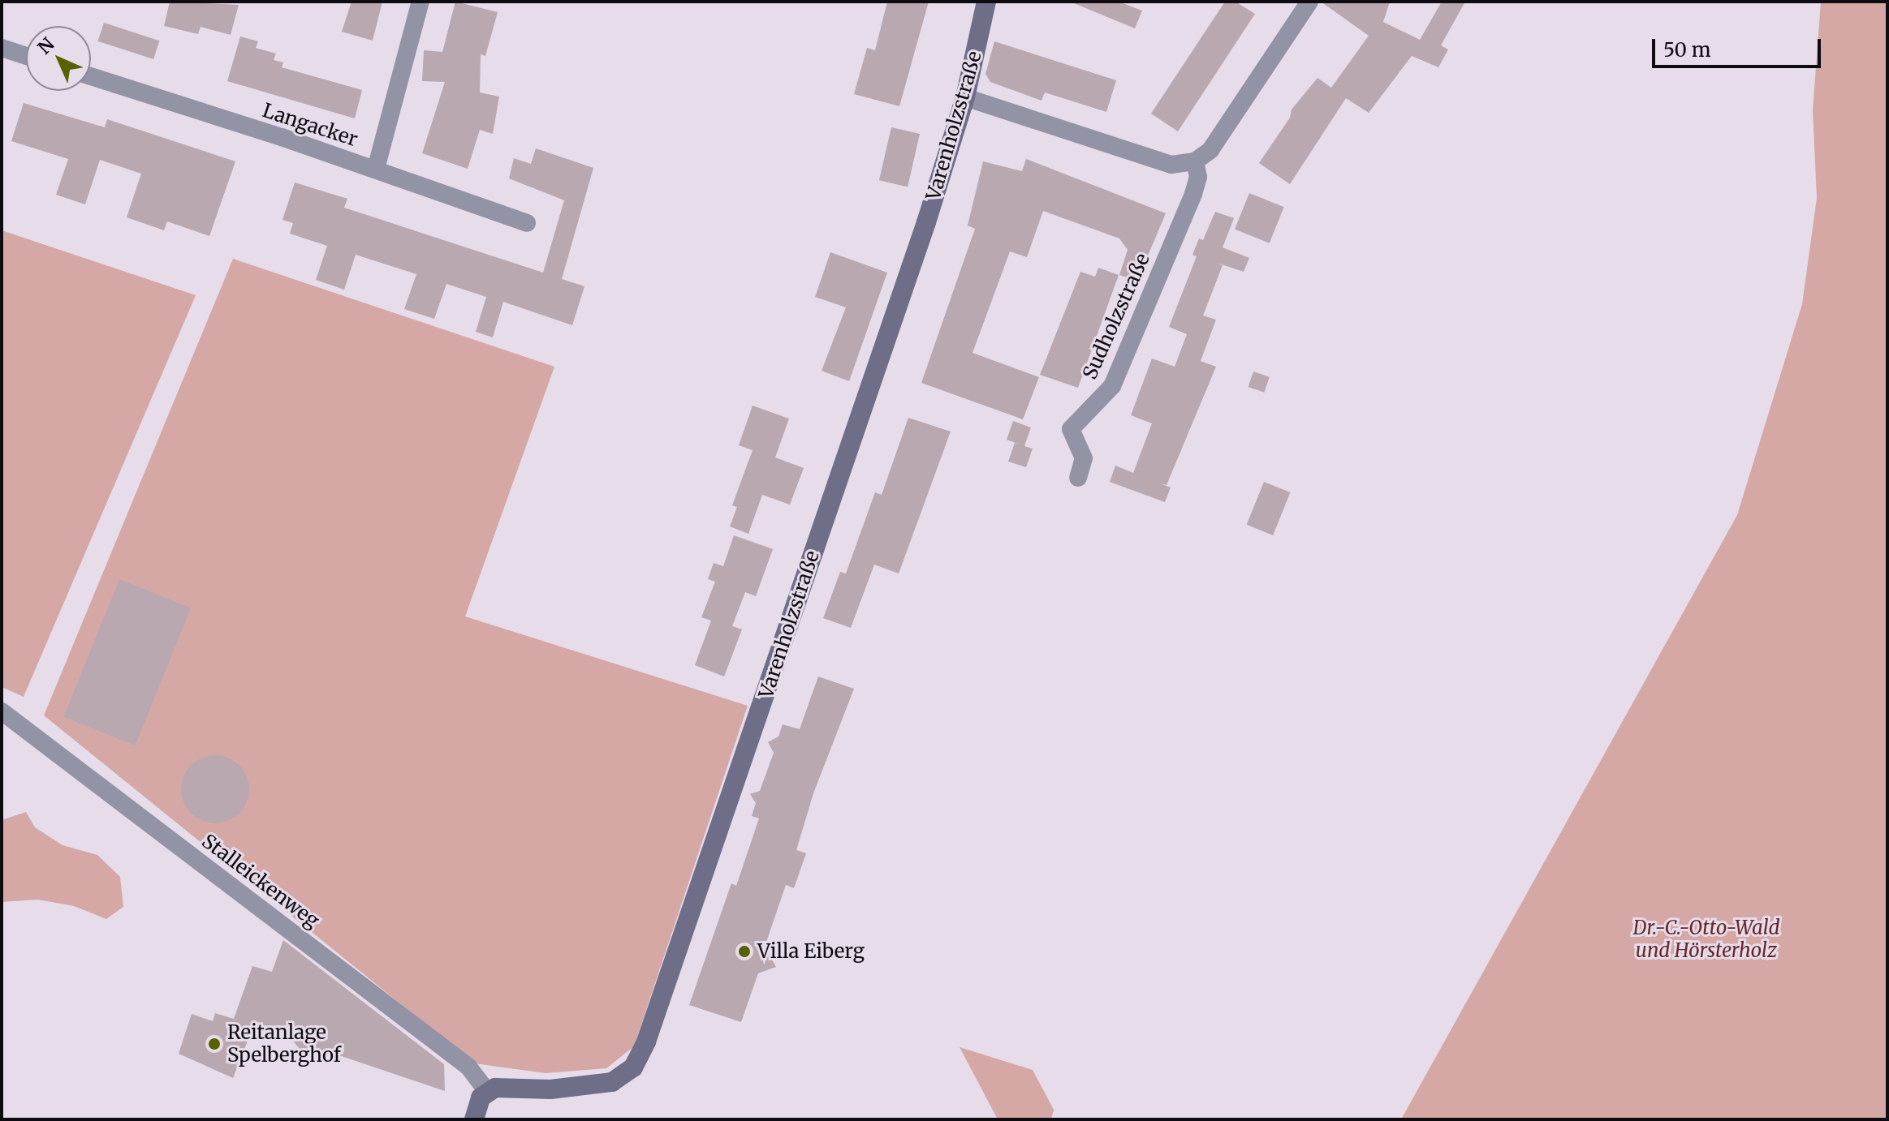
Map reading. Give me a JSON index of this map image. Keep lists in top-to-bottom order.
{
  "streets": {
    "street": [
      "Langacker",
      "Varenholzstraße",
      "Sudholzstraße",
      "Stalleickenweg"
    ]
  },
  "crossings": [
    ["Varenholzstraße", "Stalleickenweg"]
  ],
  "parks": ["Dr.-C.-Otto-Wald und Hörsterholz"],
  "places": ["Villa Eiberg", "Reitanlage Spelberghof"],
  "scale_bar": "50 m",
  "north": "top left"
}
